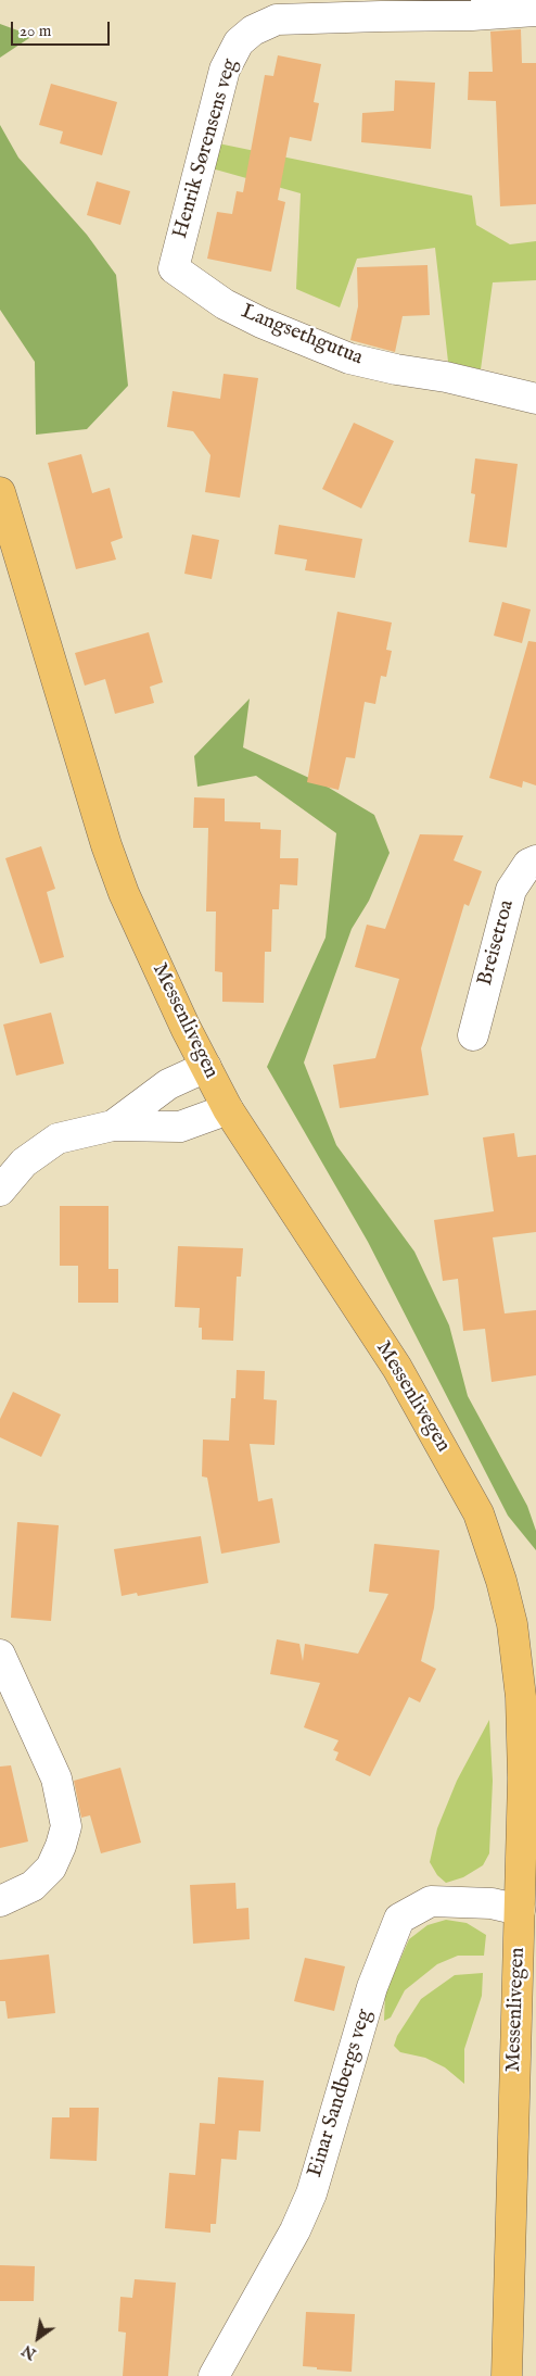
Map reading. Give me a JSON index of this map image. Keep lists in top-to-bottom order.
{
  "streets": {
    "main road": ["Messenlivegen"],
    "street": [
      "Henrik Sørensens veg",
      "Langsethgutua",
      "Breisetroa",
      "Einar Sandbergs veg"
    ]
  },
  "crossings": [
    ["Henrik Sørensens veg", "Langsethgutua"],
    ["Messenlivegen", "Einar Sandbergs veg"]
  ],
  "scale_bar": "20 m",
  "north": "bottom left"
}
